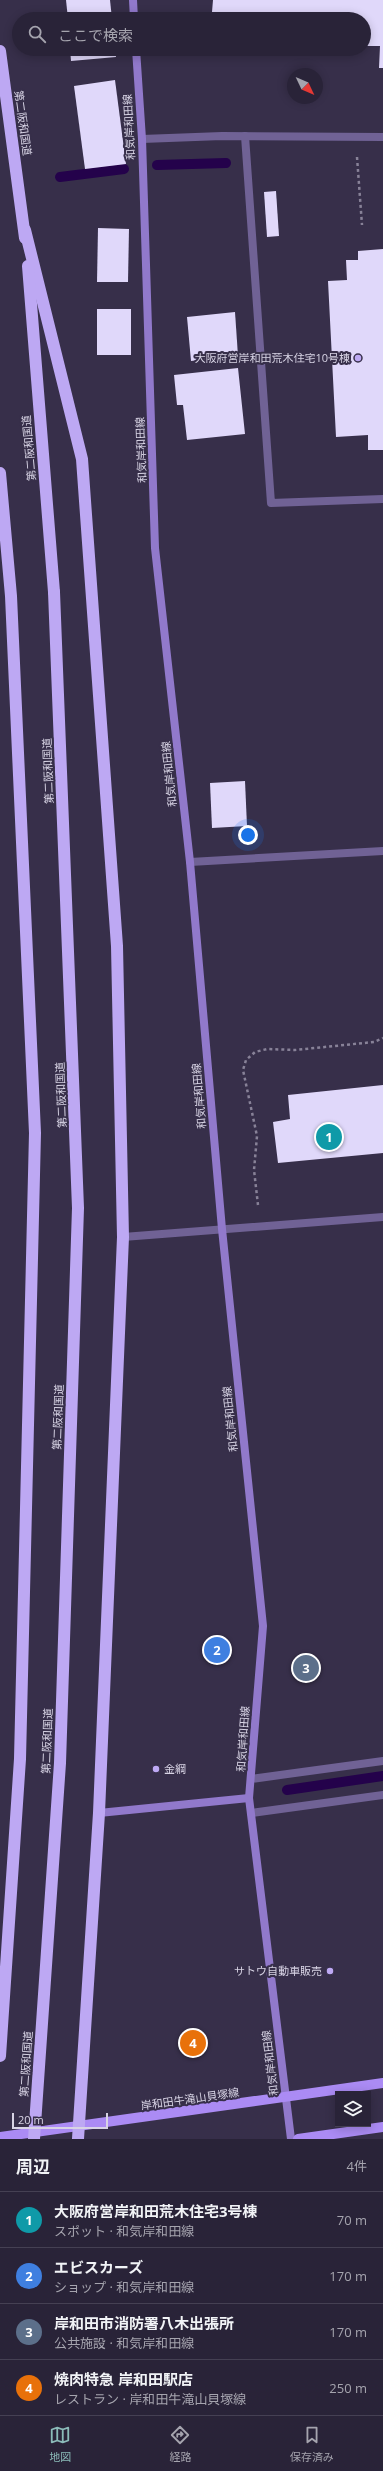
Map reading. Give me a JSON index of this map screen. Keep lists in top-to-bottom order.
{
  "streets": {
    "highway": ["第二阪和国道"],
    "main road": ["和気岸和田線", "岸和田牛滝山貝塚線"]
  },
  "crossings": [
    ["和気岸和田線", "岸和田牛滝山貝塚線"]
  ],
  "places": ["大阪府営岸和田荒木住宅10号棟", "金綱", "サトウ自動車販売"],
  "scale_bar": "20 m",
  "north": "bottom right",
  "page": {
    "search": "ここで検索",
    "pins": [
      "1",
      "2",
      "3",
      "4"
    ],
    "scale": "20 m",
    "heading": ["周辺", "4件"],
    "list": [
      {
        "mark": "1",
        "name": "大阪府営岸和田荒木住宅3号棟",
        "note": "スポット · 和気岸和田線",
        "value": "70 m"
      },
      {
        "mark": "2",
        "name": "エビスカーズ",
        "note": "ショップ · 和気岸和田線",
        "value": "170 m"
      },
      {
        "mark": "3",
        "name": "岸和田市消防署八木出張所",
        "note": "公共施設 · 和気岸和田線",
        "value": "170 m"
      },
      {
        "mark": "4",
        "name": "焼肉特急 岸和田駅店",
        "note": "レストラン · 岸和田牛滝山貝塚線",
        "value": "250 m"
      }
    ],
    "nav": ["地図", "経路", "保存済み"]
  }
}
